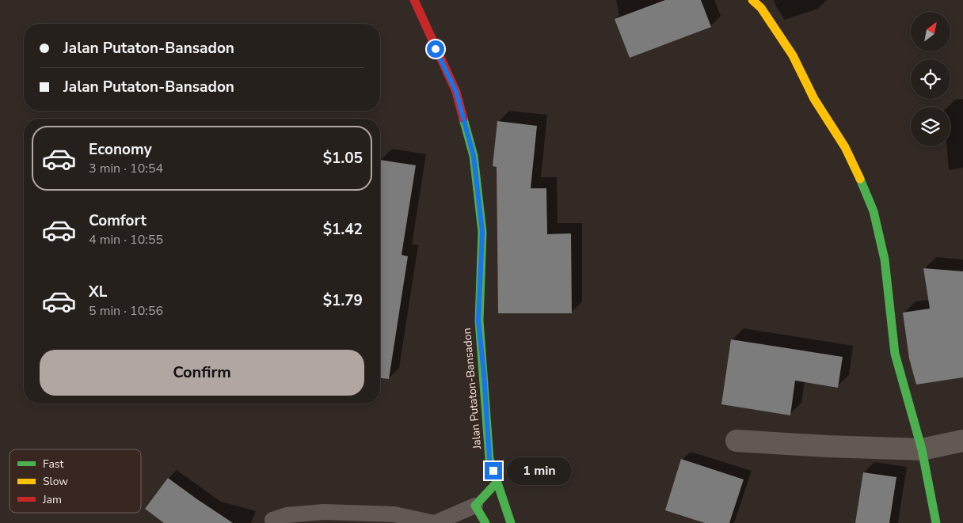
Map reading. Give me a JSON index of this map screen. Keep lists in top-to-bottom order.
{
  "streets": {
    "street": ["Jalan Putaton-Bansadon"]
  },
  "legend": ["Fast", "Slow", "Jam"],
  "north": "top right",
  "page": {
    "banner": ["Jalan Putaton-Bansadon", "Jalan Putaton-Bansadon"],
    "list": [
      {
        "name": "Economy",
        "note": "3 min · 10:54",
        "value": "$1.05"
      },
      {
        "name": "Comfort",
        "note": "4 min · 10:55",
        "value": "$1.42"
      },
      {
        "name": "XL",
        "note": "5 min · 10:56",
        "value": "$1.79"
      }
    ],
    "buttons": "Confirm",
    "bubble": "1 min"
  }
}
